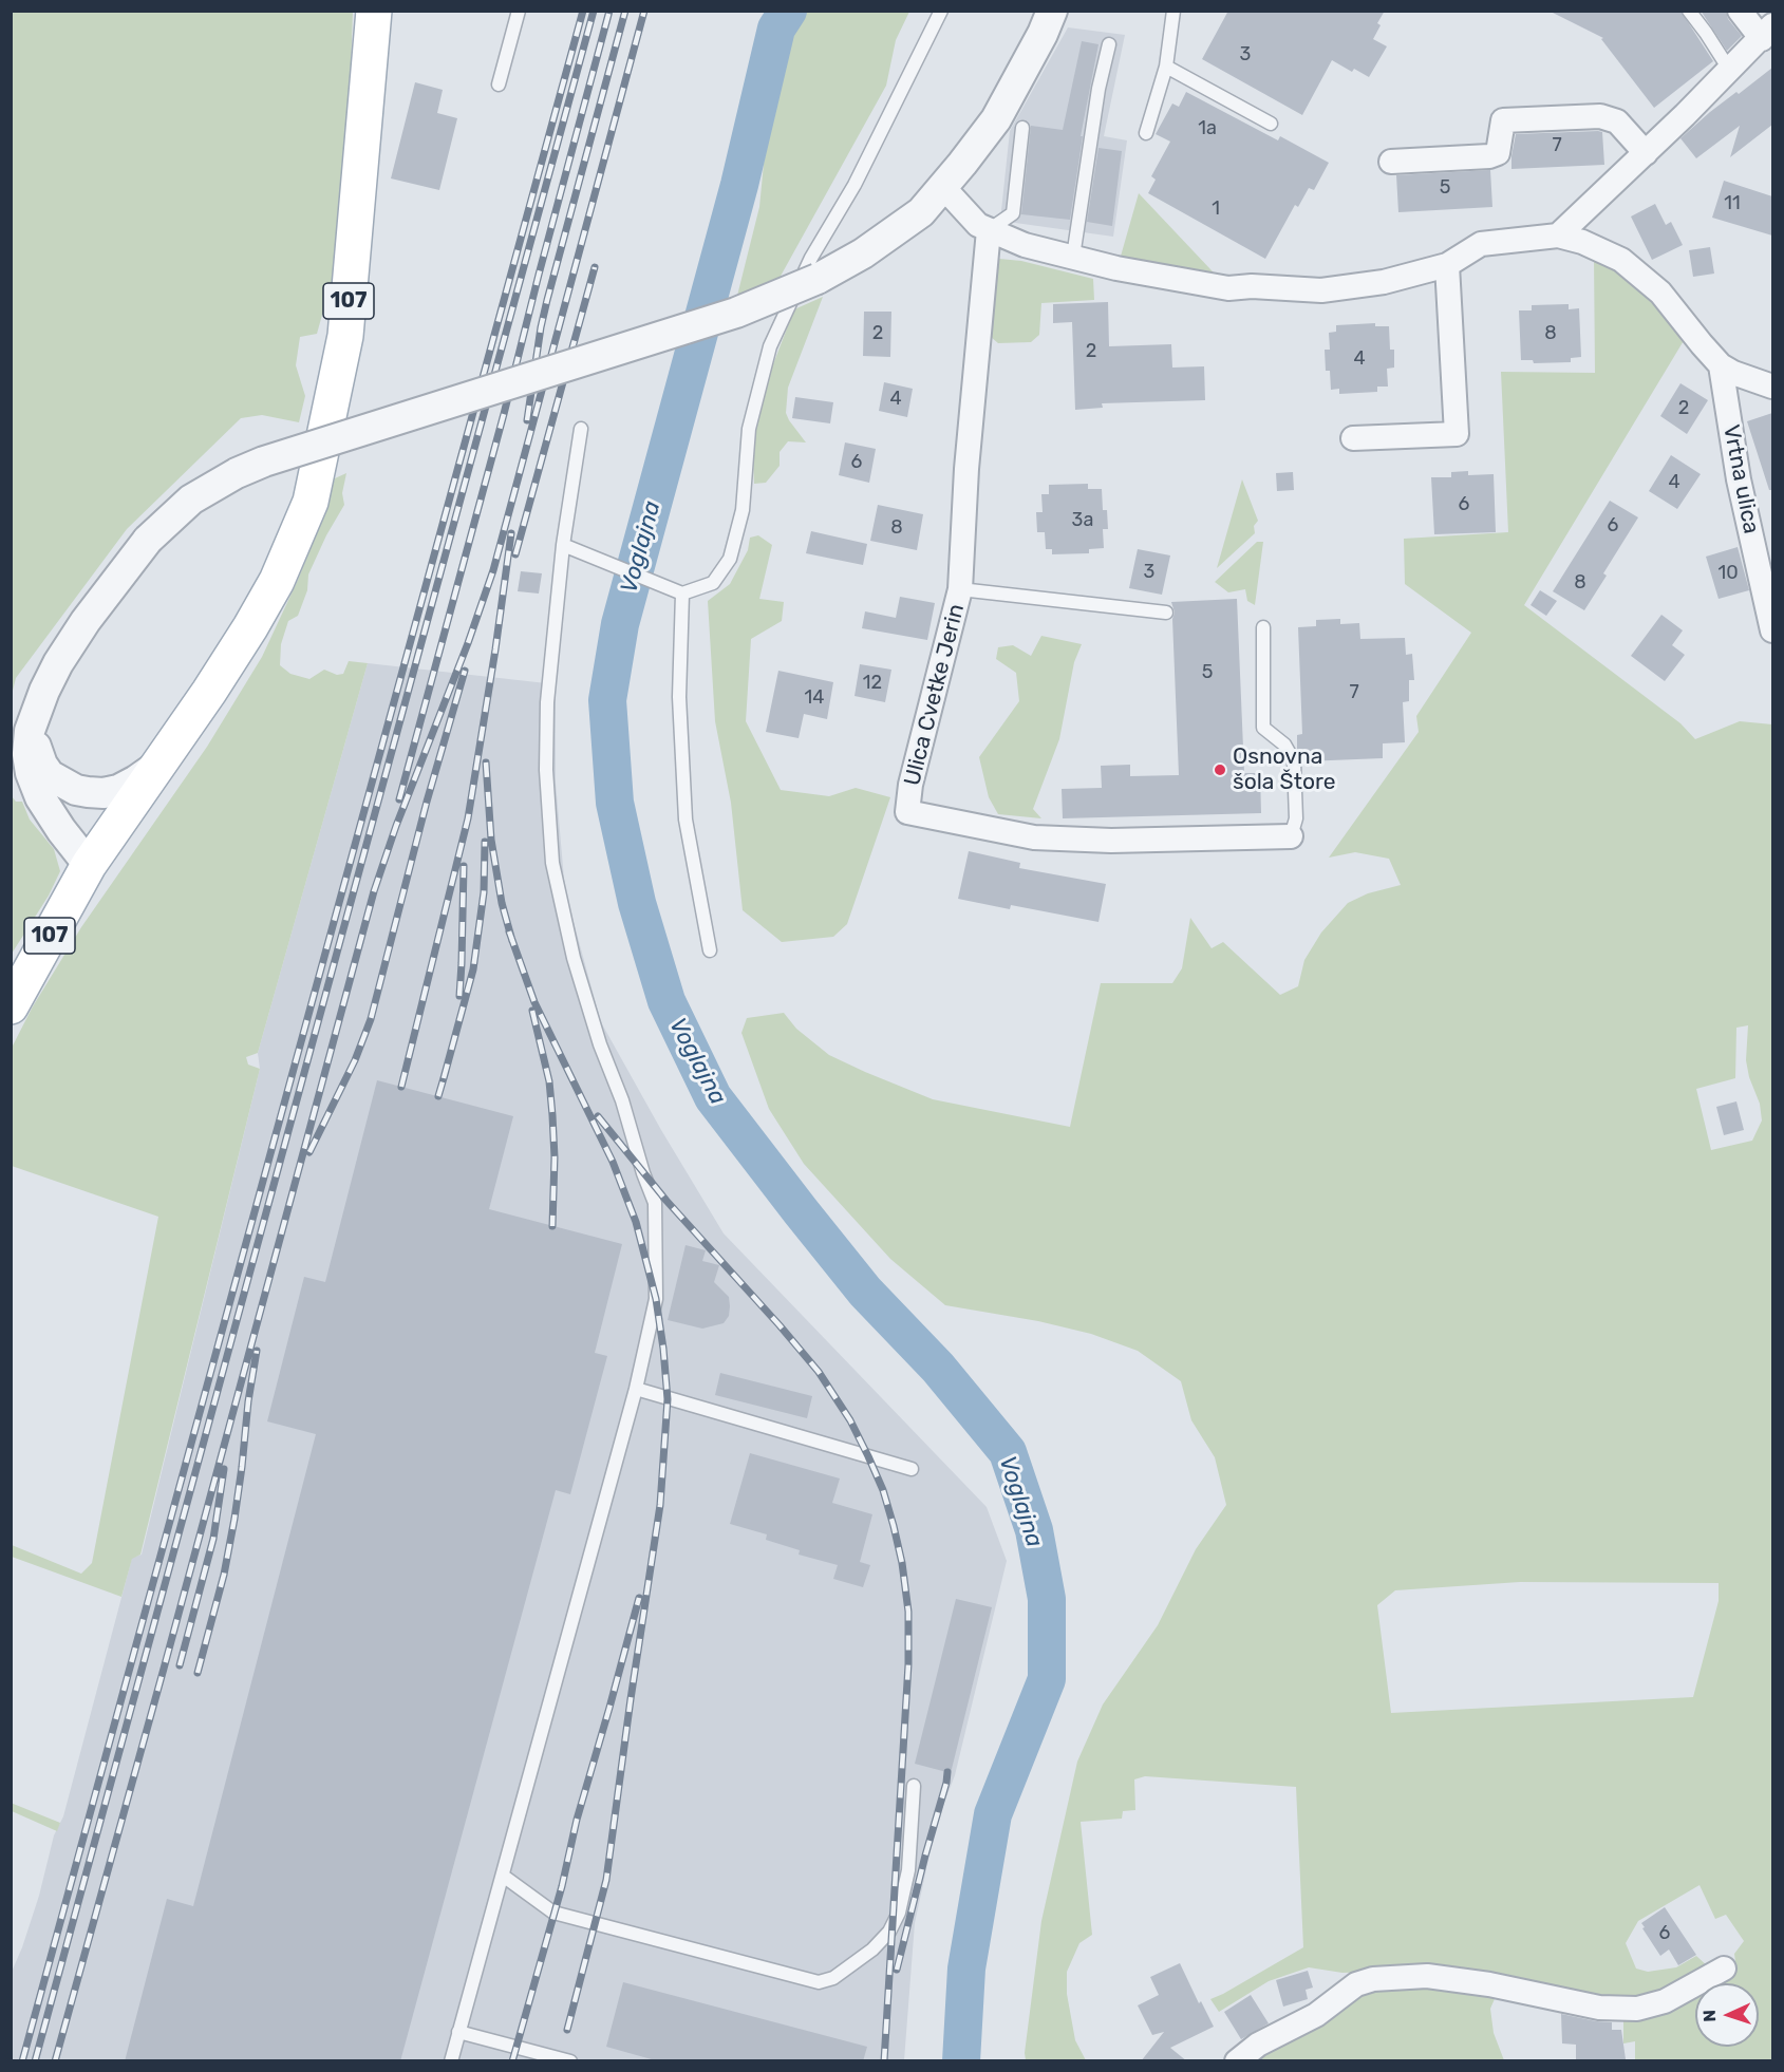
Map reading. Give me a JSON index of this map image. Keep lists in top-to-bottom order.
{
  "streets": {
    "main road": ["107"],
    "street": ["Vrtna ulica", "Ulica Cvetke Jerin"]
  },
  "water": ["Voglajna"],
  "places": ["Osnovna šola Štore"],
  "house_numbers": [
    "3",
    "1a",
    "7",
    "5",
    "11",
    "1",
    "2",
    "8",
    "2",
    "4",
    "4",
    "2",
    "6",
    "4",
    "6",
    "3a",
    "6",
    "8",
    "3",
    "10",
    "8",
    "5",
    "12",
    "7",
    "14",
    "6"
  ],
  "north": "left"
}
